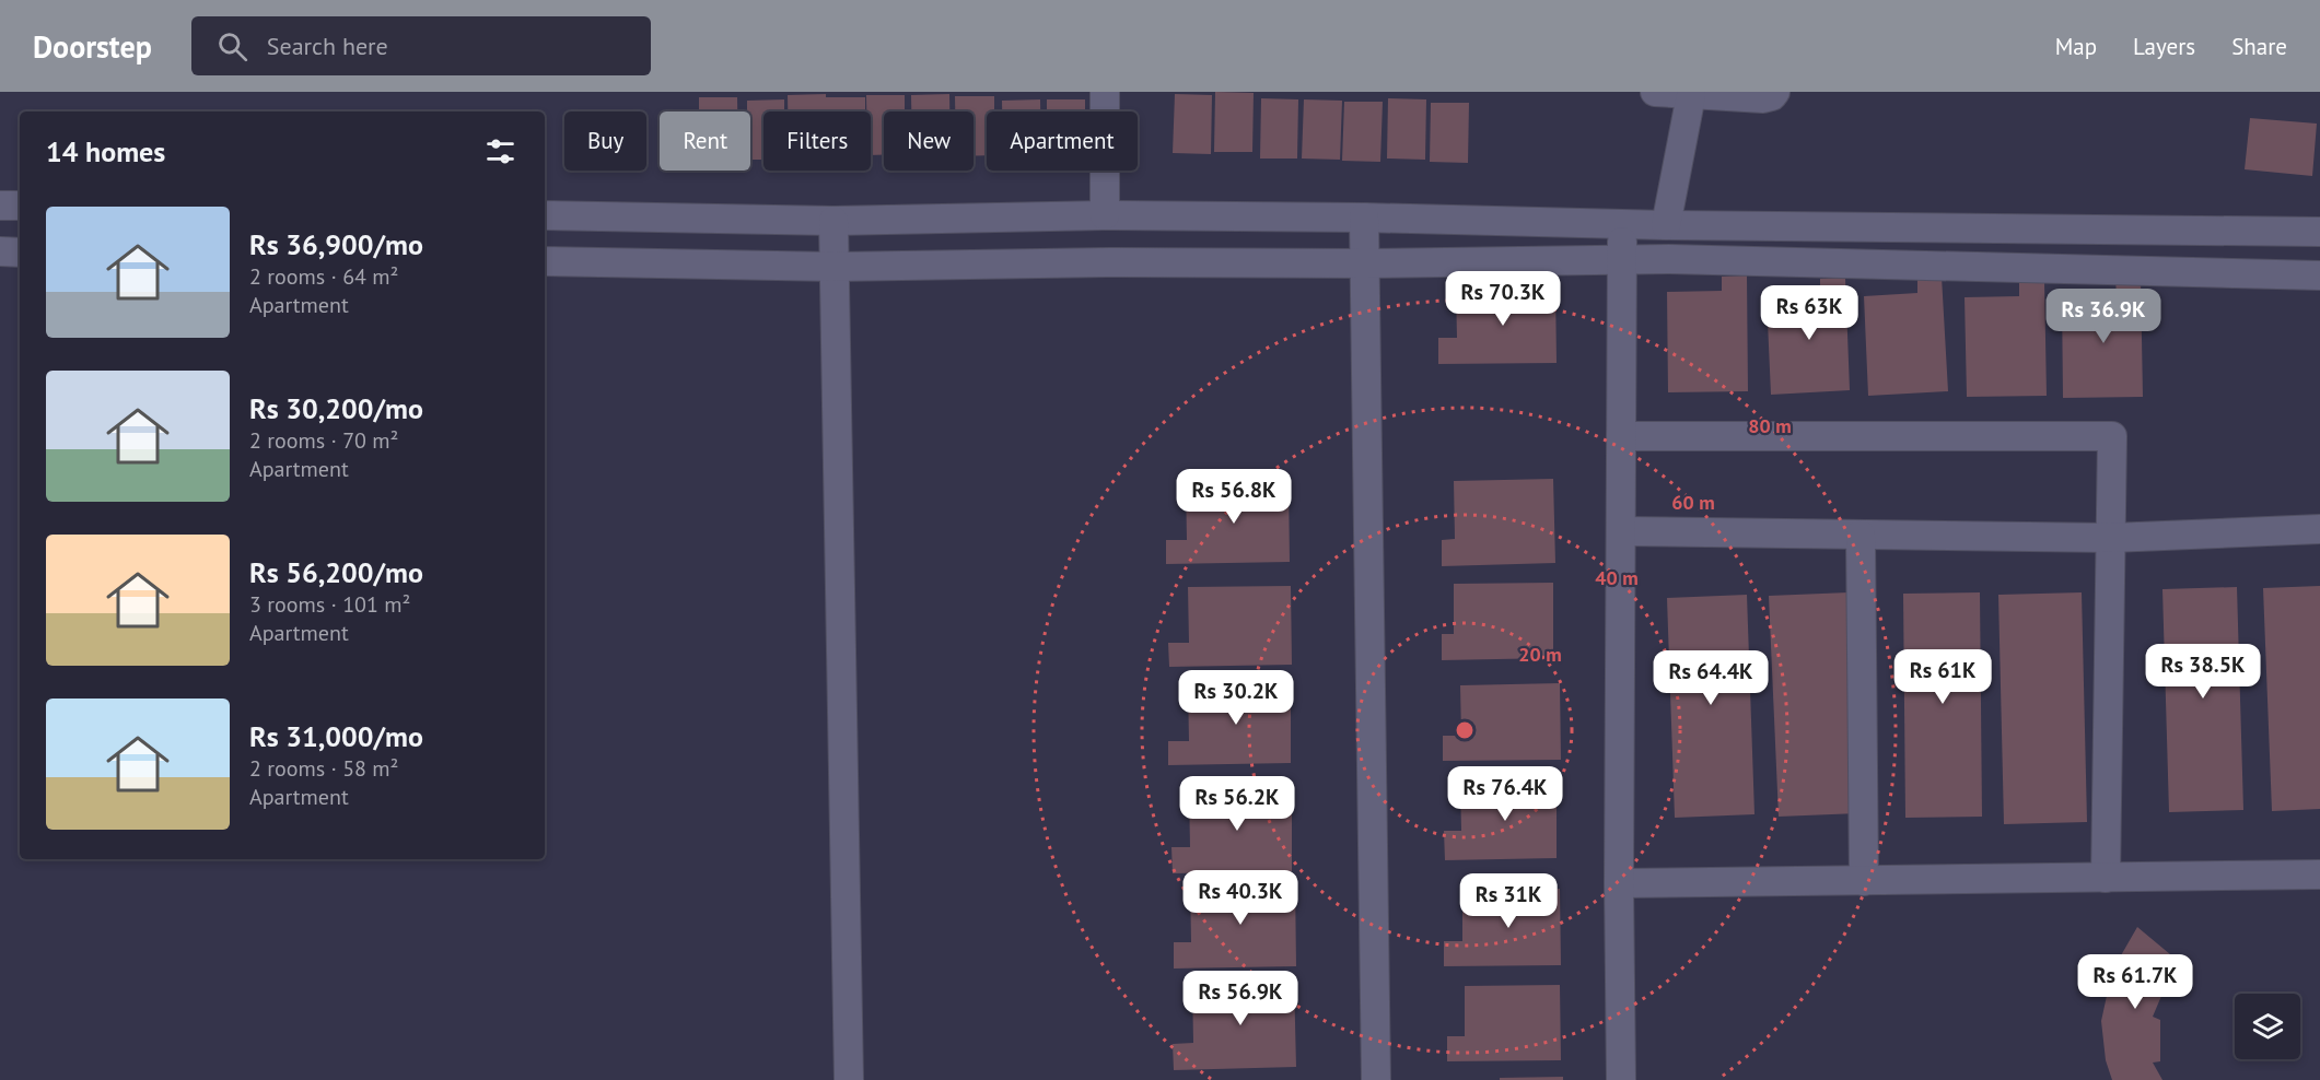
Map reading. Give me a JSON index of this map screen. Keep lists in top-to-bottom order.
{
  "page": {
    "header": "Doorstep",
    "search": "Search here",
    "nav": ["Map", "Layers", "Share"],
    "chip": [
      "Buy",
      "Rent",
      "Filters",
      "New",
      "Apartment"
    ],
    "heading": "14 homes",
    "list": [
      {
        "name": "Rs 36,900/mo",
        "note": "2 rooms · 64 m² · Apartment"
      },
      {
        "name": "Rs 30,200/mo",
        "note": "2 rooms · 70 m² · Apartment"
      },
      {
        "name": "Rs 56,200/mo",
        "note": "3 rooms · 101 m² · Apartment"
      },
      {
        "name": "Rs 31,000/mo",
        "note": "2 rooms · 58 m² · Apartment"
      }
    ],
    "price": [
      "Rs 70.3K",
      "Rs 63K",
      "Rs 36.9K",
      "Rs 56.8K",
      "Rs 38.5K",
      "Rs 61K",
      "Rs 64.4K",
      "Rs 30.2K",
      "Rs 76.4K",
      "Rs 56.2K",
      "Rs 40.3K",
      "Rs 31K",
      "Rs 61.7K",
      "Rs 56.9K"
    ]
  },
  "rings": [
    "80 m",
    "60 m",
    "40 m",
    "20 m"
  ]
}
